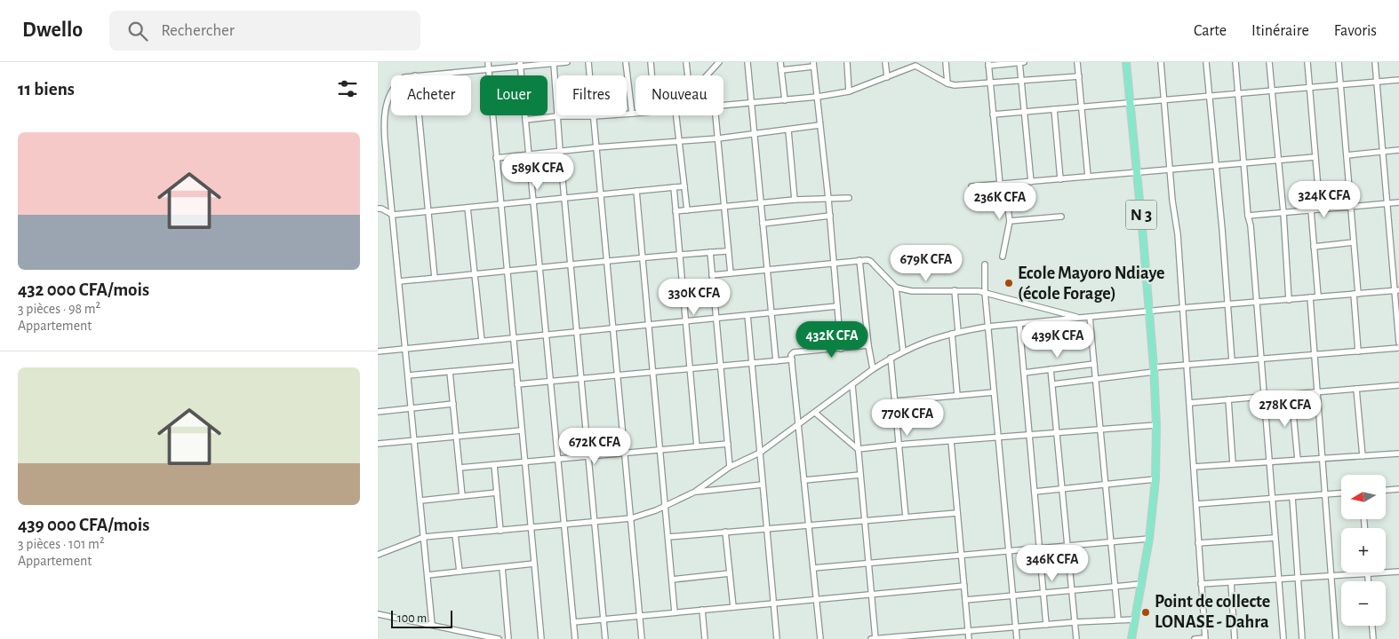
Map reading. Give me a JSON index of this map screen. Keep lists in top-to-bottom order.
{
  "streets": {
    "main road": ["N 3"]
  },
  "places": ["Ecole Mayoro Ndiaye (école Forage)", "Point de collecte LONASE - Dahra"],
  "scale_bar": "100 m",
  "north": "left",
  "page": {
    "header": "Dwello",
    "search": "Rechercher",
    "nav": ["Carte", "Itinéraire", "Favoris"],
    "heading": "11 biens",
    "chip": [
      "Acheter",
      "Louer",
      "Filtres",
      "Nouveau"
    ],
    "list": [
      {
        "name": "432 000 CFA/mois",
        "note": "3 pièces · 98 m² · Appartement"
      },
      {
        "name": "439 000 CFA/mois",
        "note": "3 pièces · 101 m² · Appartement"
      }
    ],
    "price": [
      "589K CFA",
      "324K CFA",
      "236K CFA",
      "679K CFA",
      "330K CFA",
      "432K CFA",
      "439K CFA",
      "278K CFA",
      "770K CFA",
      "672K CFA",
      "346K CFA"
    ],
    "map_buttons": ["+", "−"],
    "scale": "100 m"
  }
}
